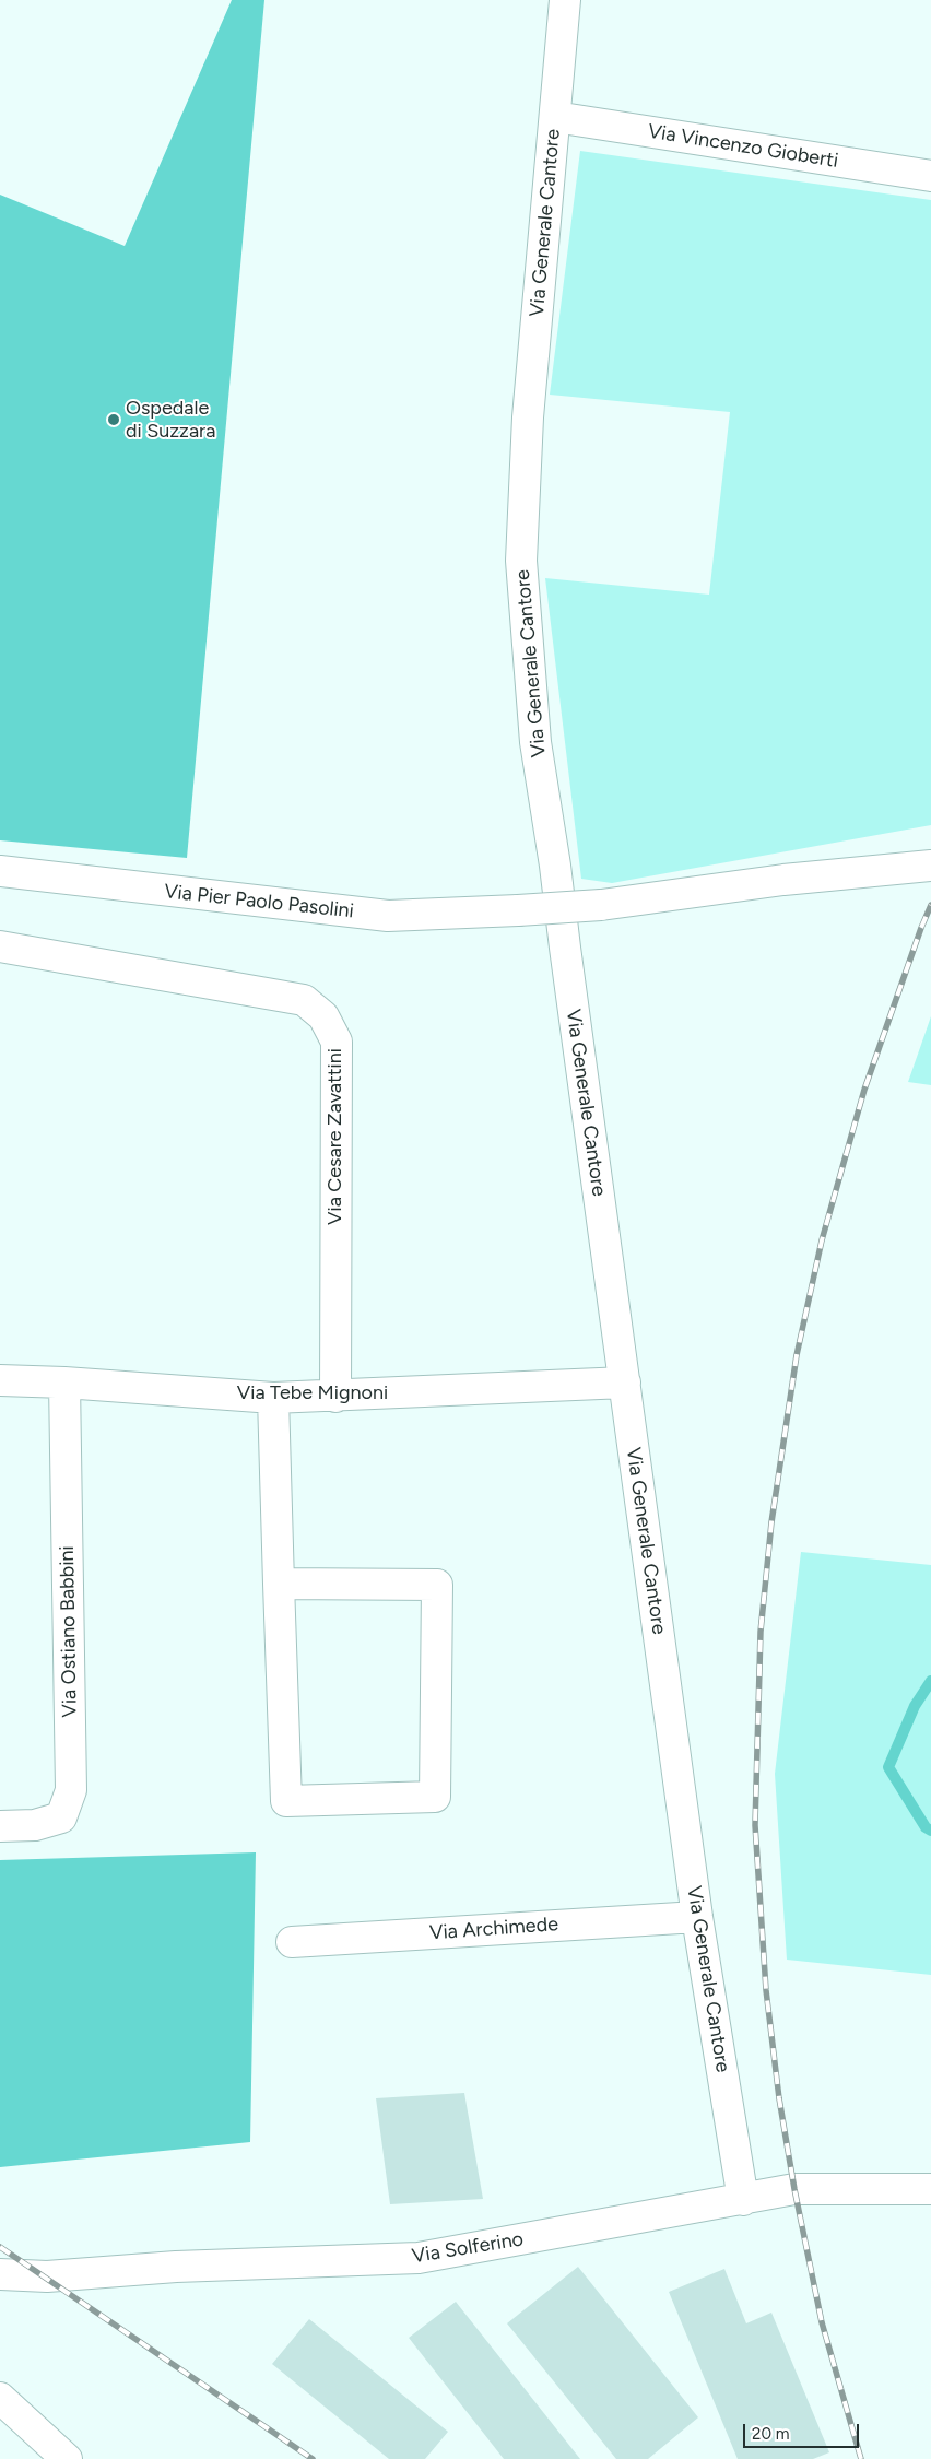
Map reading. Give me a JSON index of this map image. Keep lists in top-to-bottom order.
{
  "streets": {
    "street": [
      "Via Vincenzo Gioberti",
      "Via Generale Cantore",
      "Via Pier Paolo Pasolini",
      "Via Cesare Zavattini",
      "Via Tebe Mignoni",
      "Via Ostiano Babbini",
      "Via Archimede",
      "Via Solferino"
    ]
  },
  "crossings": [
    ["Via Vincenzo Gioberti", "Via Generale Cantore"],
    ["Via Generale Cantore", "Via Tebe Mignoni"],
    ["Via Generale Cantore", "Via Archimede"],
    ["Via Generale Cantore", "Via Solferino"],
    ["Via Cesare Zavattini", "Via Tebe Mignoni"],
    ["Via Tebe Mignoni", "Via Ostiano Babbini"]
  ],
  "places": ["Ospedale di Suzzara"],
  "scale_bar": "20 m"
}
